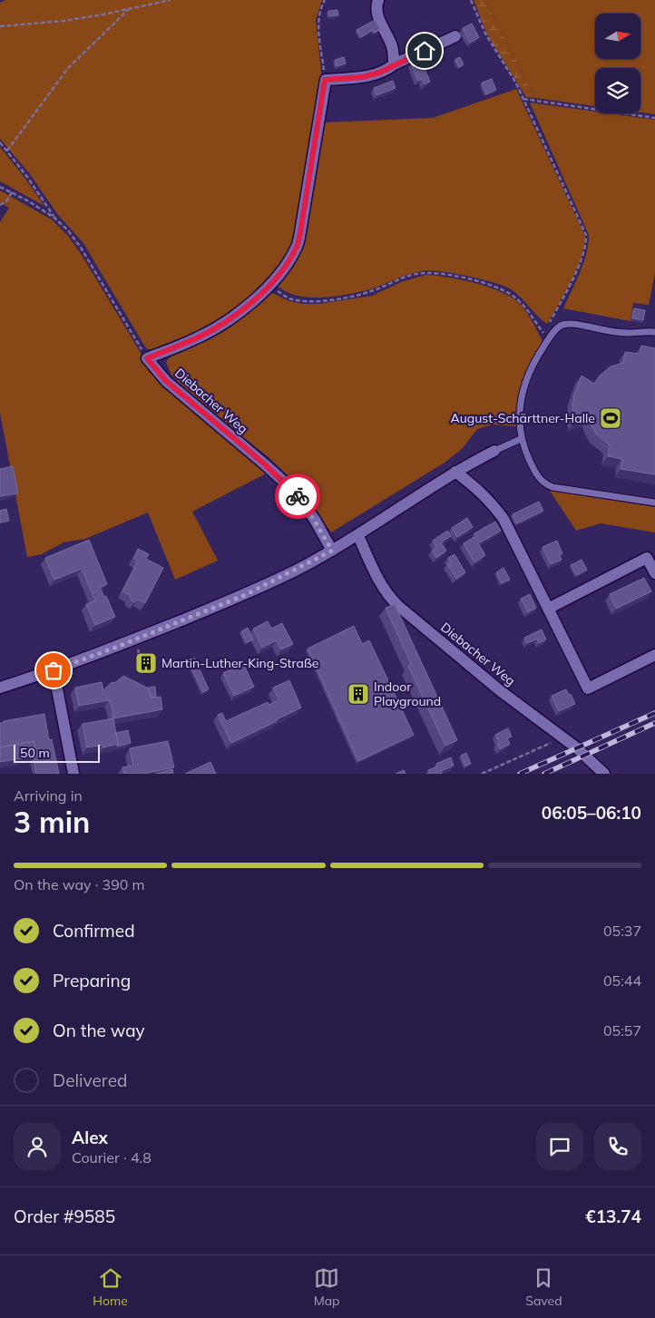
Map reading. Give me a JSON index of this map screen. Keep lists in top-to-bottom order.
{
  "streets": {
    "street": ["Diebacher Weg"]
  },
  "places": {
    "sports": ["August-Schärttner-Halle"],
    "building": ["Martin-Luther-King-Straße", "Indoor Playground"]
  },
  "scale_bar": "50 m",
  "north": "right",
  "page": {
    "scale": "50 m",
    "heading": ["3 min", "Arriving in", "06:05–06:10"],
    "panel": [
      "Alex",
      "Courier · 4.8",
      "Order #9585",
      "€13.74"
    ],
    "bar": "On the way · 390 m",
    "list": [
      ["Confirmed", "05:37"],
      ["Preparing", "05:44"],
      ["On the way", "05:57"],
      "Delivered"
    ],
    "tabs": ["Home", "Map", "Saved"]
  }
}
